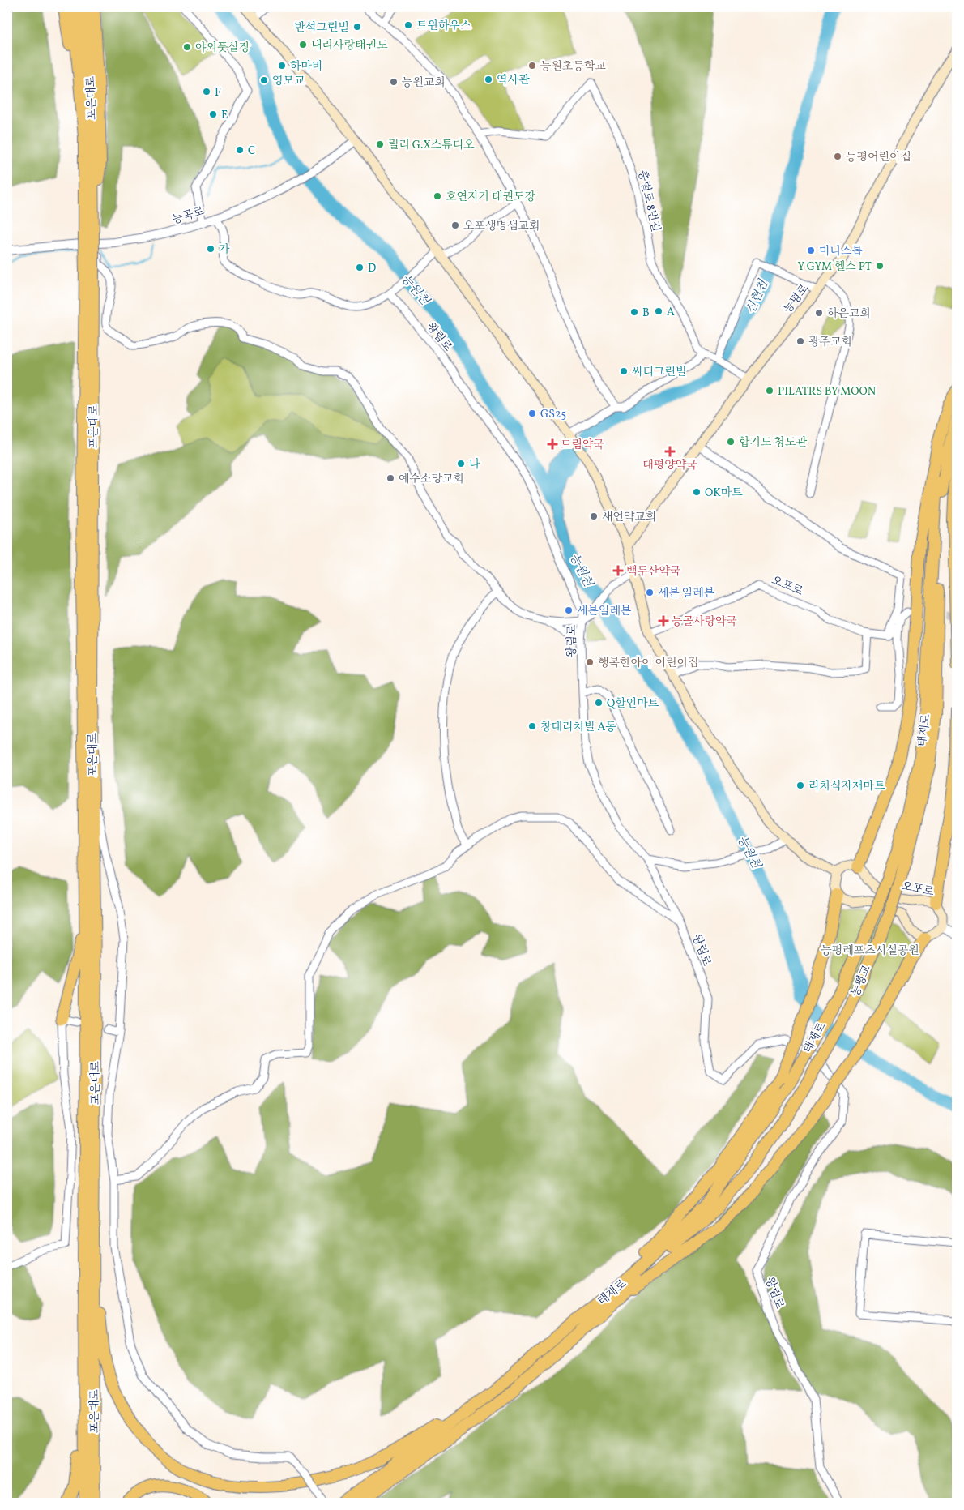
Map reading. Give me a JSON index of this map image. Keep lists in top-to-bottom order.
{
  "streets": {
    "highway": ["포은대로", "태재로", "능평교"],
    "main road": ["능평로", "오포로"],
    "street": ["충렬로 8번길", "능곡로", "왕림로"]
  },
  "crossings": [
    ["포은대로", "능곡로"],
    ["태재로", "능평교"]
  ],
  "water": ["능원천", "신현천"],
  "parks": ["능평레포츠시설공원"],
  "places": {
    "other": [
      "트윈하우스",
      "반석그린빌",
      "내리사랑태권도",
      "야외풋살장",
      "하마비",
      "능원초등학교",
      "역사관",
      "영모교",
      "능원교회",
      "F",
      "E",
      "릴리 G.X스튜디오",
      "C",
      "능평어린이집",
      "호연지기 태권도장",
      "오포생명샘교회",
      "가",
      "미니스톱",
      "Y GYM 헬스 PT",
      "D",
      "A",
      "B",
      "하은교회",
      "광주교회",
      "씨티그린빌",
      "PILATRS BY MOON",
      "GS25",
      "합기도 청도관",
      "나",
      "예수소망교회",
      "OK마트",
      "새언약교회",
      "세븐 일레븐",
      "세븐일레븐",
      "행복한아이 어린이집",
      "Q할인마트",
      "창대리치빌 A동",
      "리치식자재마트"
    ],
    "health": [
      "드림약국",
      "대평양약국",
      "백두산약국",
      "능골사랑약국"
    ]
  }
}
